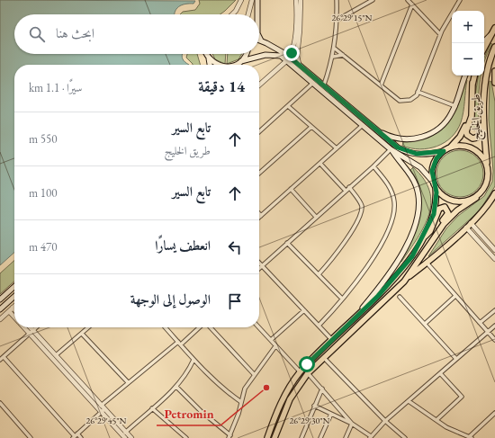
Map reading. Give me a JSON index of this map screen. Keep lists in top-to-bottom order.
{
  "streets": {
    "main road": ["طريق الخليج"]
  },
  "places": ["Petromin"],
  "page": {
    "map_buttons": ["+", "−"],
    "search": "ابحث هنا",
    "heading": ["14 دقيقة", "سيرًا · 1.1 km"],
    "list": [
      ["تابع السير", "طريق الخليج", "550 m"],
      ["تابع السير", "100 m"],
      ["انعطف يسارًا", "470 m"],
      "الوصول إلى الوجهة"
    ]
  },
  "coordinates": ["26°29'15\"N", "26°29'45\"N", "26°29'30\"N"]
}
